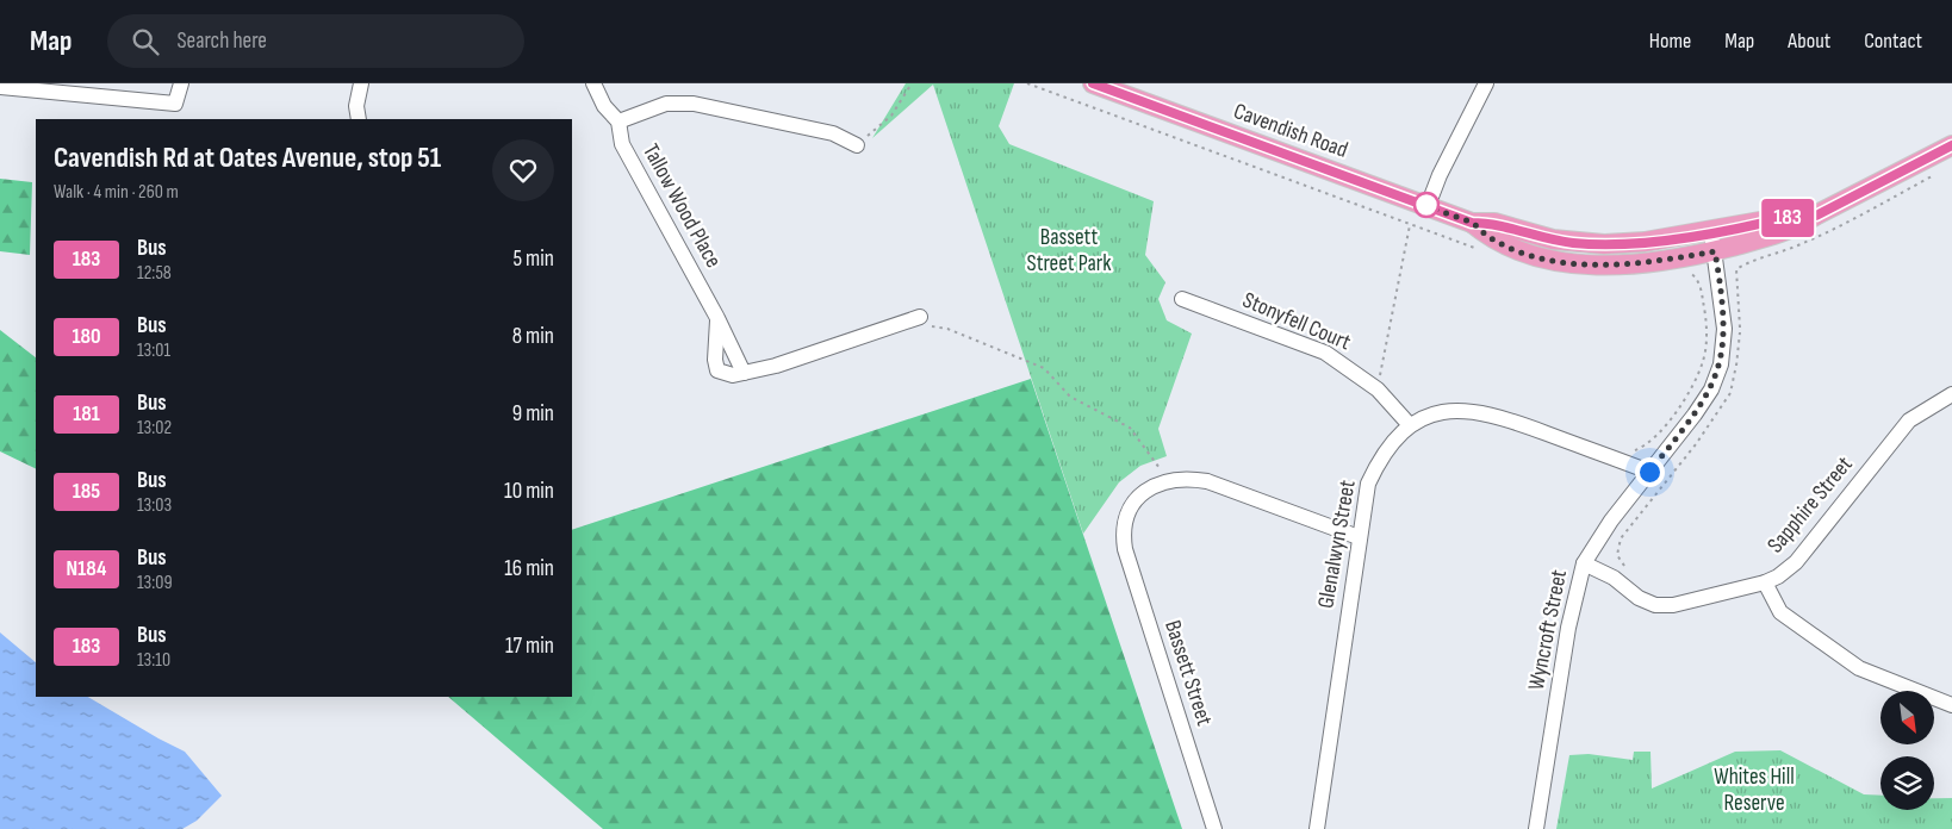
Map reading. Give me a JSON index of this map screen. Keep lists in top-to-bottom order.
{
  "streets": {
    "main road": ["Cavendish Road"],
    "street": [
      "Tallow Wood Place",
      "Stonyfell Court",
      "Sapphire Street",
      "Glenalwyn Street",
      "Wyncroft Street",
      "Bassett Street"
    ]
  },
  "crossings": [
    ["Cavendish Road", "Wyncroft Street"],
    ["Stonyfell Court", "Glenalwyn Street"],
    ["Sapphire Street", "Wyncroft Street"],
    ["Glenalwyn Street", "Wyncroft Street"]
  ],
  "parks": ["Bassett Street Park", "Whites Hill Reserve"],
  "lines": ["bus line 183"],
  "north": "bottom right",
  "page": {
    "header": "Map",
    "search": "Search here",
    "nav": [
      "Home",
      "Map",
      "About",
      "Contact"
    ],
    "on_map": "183",
    "heading": ["Cavendish Rd at Oates Avenue, stop 51", "Walk · 4 min · 260 m"],
    "list": [
      {
        "mark": "183",
        "name": "Bus",
        "note": "12:58",
        "value": "5 min"
      },
      {
        "mark": "180",
        "name": "Bus",
        "note": "13:01",
        "value": "8 min"
      },
      {
        "mark": "181",
        "name": "Bus",
        "note": "13:02",
        "value": "9 min"
      },
      {
        "mark": "185",
        "name": "Bus",
        "note": "13:03",
        "value": "10 min"
      },
      {
        "mark": "N184",
        "name": "Bus",
        "note": "13:09",
        "value": "16 min"
      },
      {
        "mark": "183",
        "name": "Bus",
        "note": "13:10",
        "value": "17 min"
      }
    ]
  }
}
